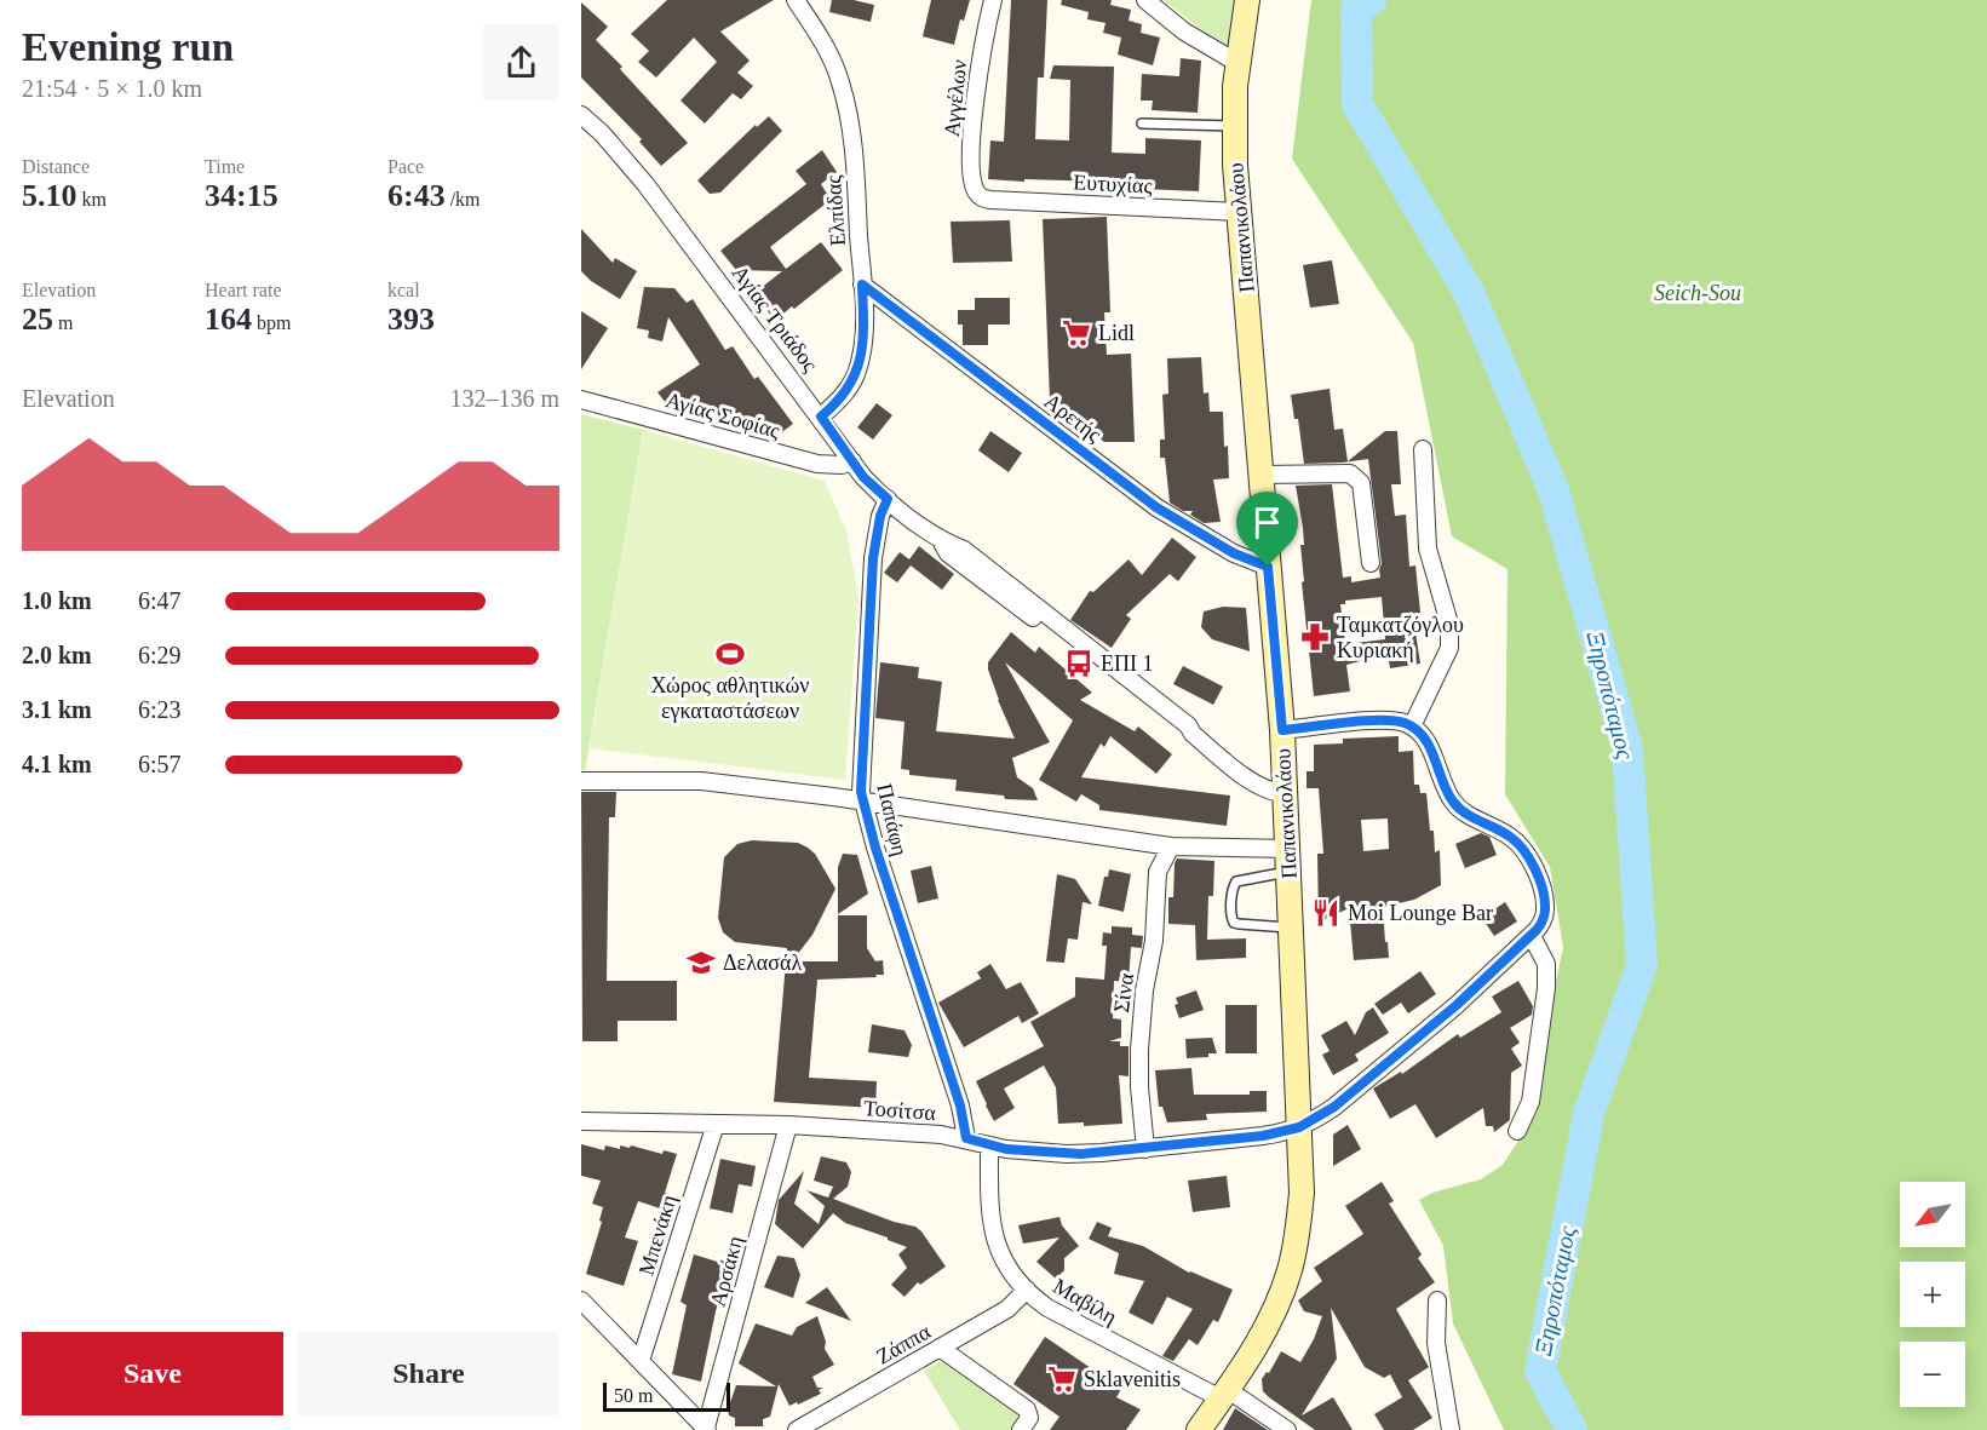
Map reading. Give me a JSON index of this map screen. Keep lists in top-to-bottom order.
{
  "streets": {
    "main road": ["Παπανικολάου"],
    "street": [
      "Αγγέλων",
      "Ευτυχίας",
      "Ελπίδας",
      "Αγίας Τριάδος",
      "Αγίας Σοφίας",
      "Αρετής",
      "Παπάφη",
      "Σίνα",
      "Τοσίτσα",
      "Μπενάκη",
      "Αρσάκη",
      "Μαβίλη",
      "Ζάππα"
    ]
  },
  "crossings": [
    ["Αγγέλων", "Ευτυχίας"],
    ["Ευτυχίας", "Παπανικολάου"],
    ["Ελπίδας", "Αγίας Τριάδος"],
    ["Ελπίδας", "Αρετής"],
    ["Παπανικολάου", "Αγίας Τριάδος"],
    ["Παπανικολάου", "Αρετής"],
    ["Παπανικολάου", "Τοσίτσα"],
    ["Παπανικολάου", "Μαβίλη"],
    ["Αγίας Τριάδος", "Αγίας Σοφίας"],
    ["Αγίας Τριάδος", "Παπάφη"],
    ["Παπάφη", "Τοσίτσα"],
    ["Σίνα", "Τοσίτσα"],
    ["Τοσίτσα", "Μπενάκη"],
    ["Τοσίτσα", "Αρσάκη"],
    ["Τοσίτσα", "Μαβίλη"],
    ["Μαβίλη", "Ζάππα"]
  ],
  "water": ["Ξηροπόταμος"],
  "parks": ["Seich-Sou"],
  "places": {
    "supermarket": ["Lidl", "Sklavenitis"],
    "pharmacy": ["Ταμκατζόγλου Κυριακή"],
    "sports": ["Χώρος αθλητικών εγκαταστάσεων"],
    "bus stop": ["ΕΠΙ 1"],
    "restaurant": ["Moi Lounge Bar"],
    "school or university": ["Δελασάλ"]
  },
  "scale_bar": "50 m",
  "north": "bottom left",
  "page": {
    "heading": ["Evening run", "21:54 · 5 × 1.0 km"],
    "stats": [
      ["Distance", "5.10 km"],
      ["Time", "34:15"],
      ["Pace", "6:43 /km"],
      ["Elevation", "25 m"],
      ["Heart rate", "164 bpm"],
      ["kcal", "393"]
    ],
    "chart": ["Elevation", "132–136 m"],
    "list": [
      {
        "name": "1.0 km",
        "note": "6:47"
      },
      {
        "name": "2.0 km",
        "note": "6:29"
      },
      {
        "name": "3.1 km",
        "note": "6:23"
      },
      {
        "name": "4.1 km",
        "note": "6:57"
      }
    ],
    "map_buttons": ["+", "−"],
    "buttons": ["Save", "Share"],
    "scale": "50 m"
  }
}
